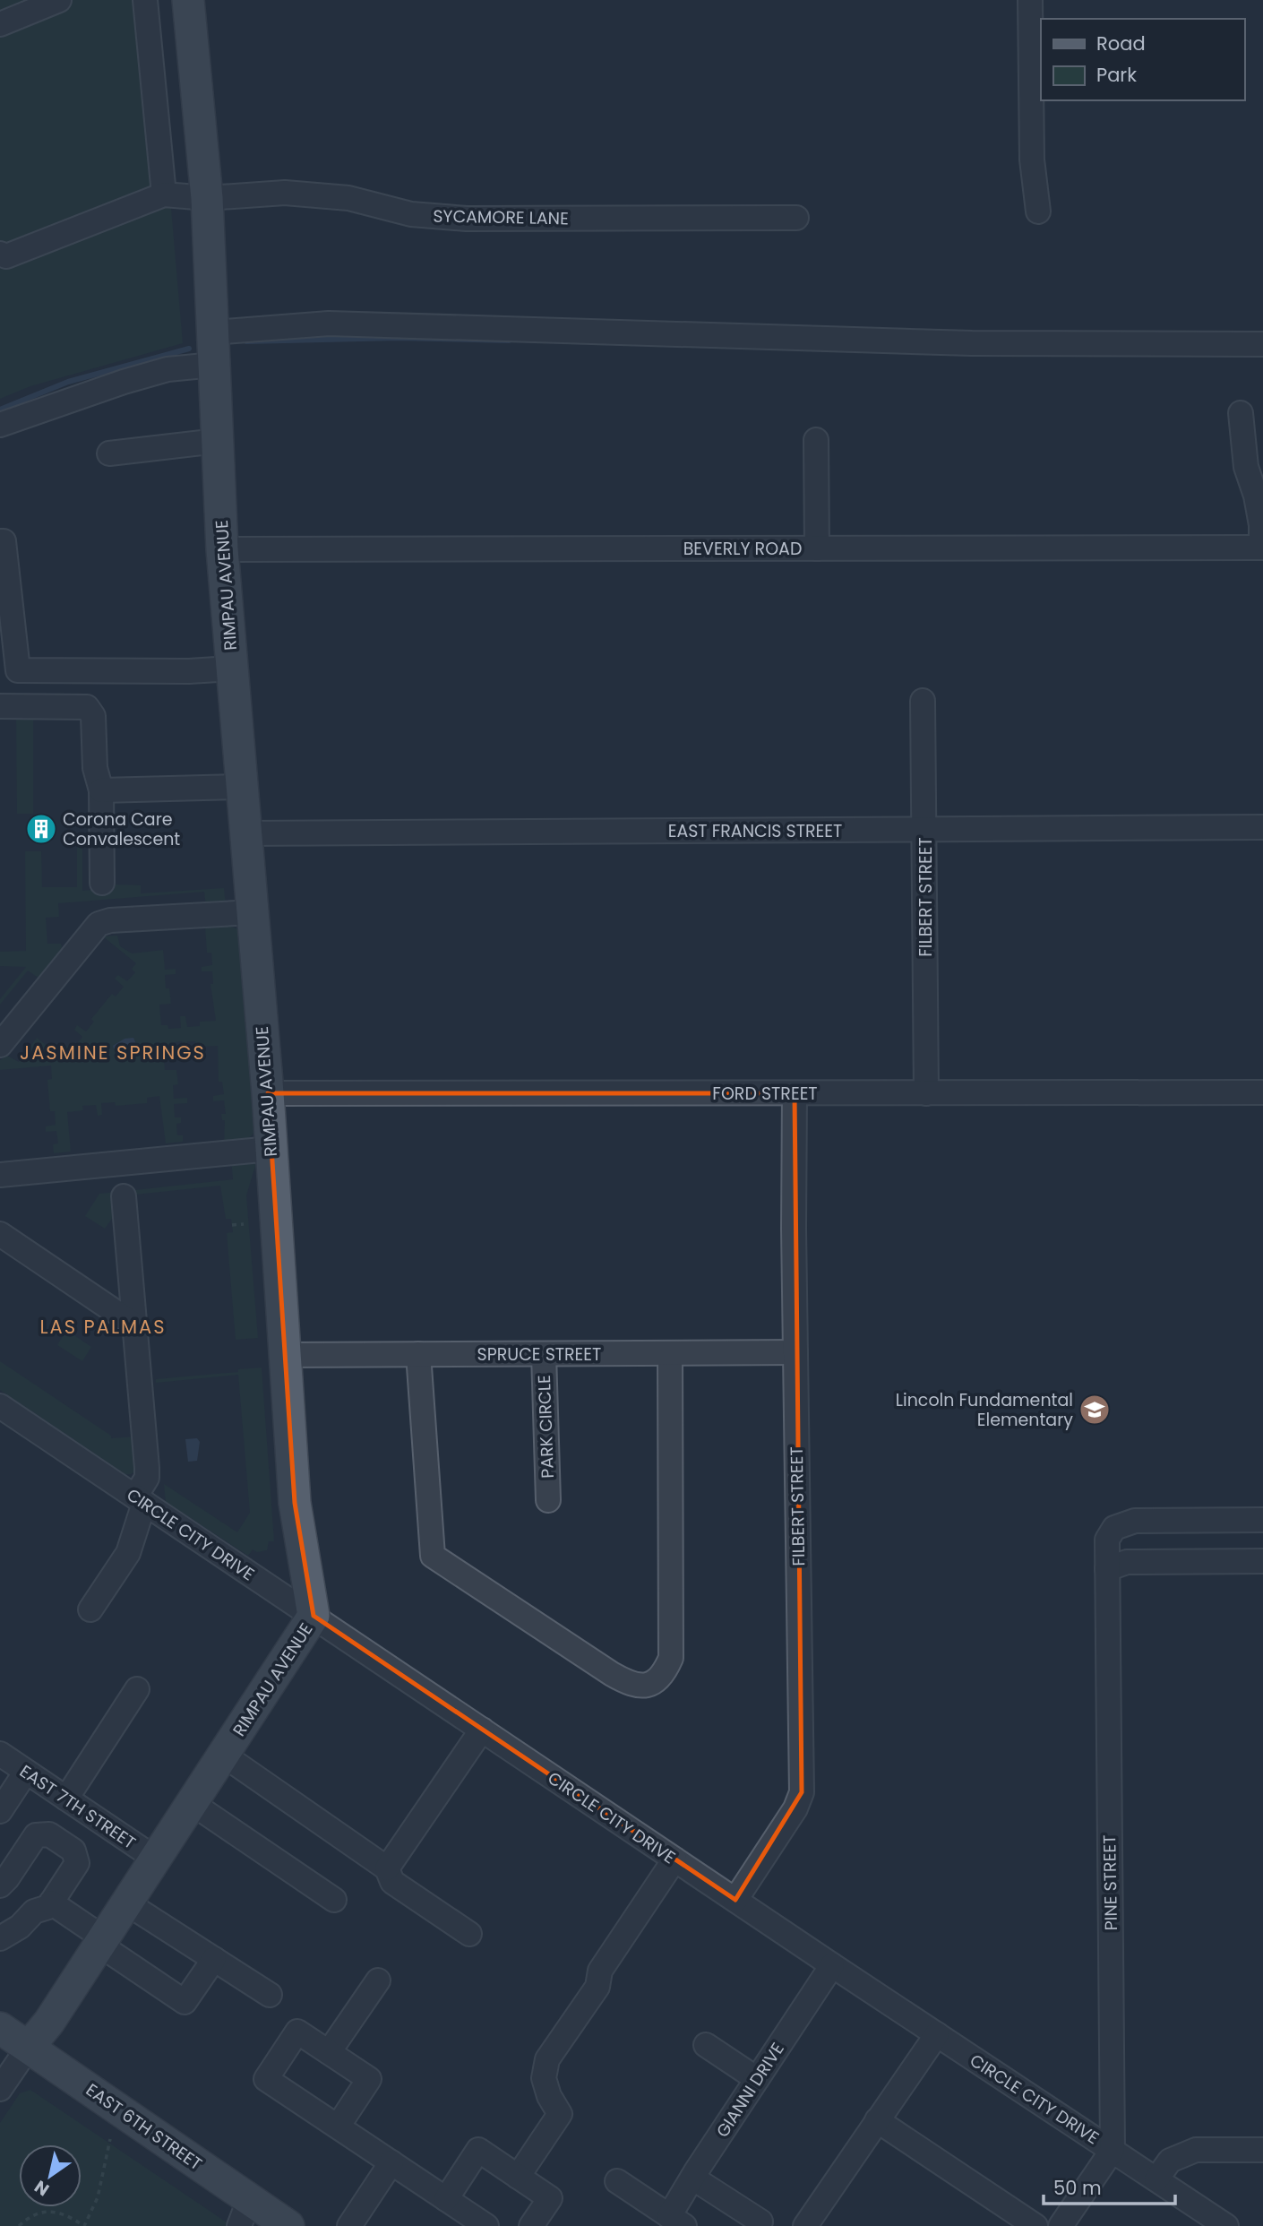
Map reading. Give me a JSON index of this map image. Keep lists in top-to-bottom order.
{
  "streets": {
    "main road": ["RIMPAU AVENUE", "EAST 6TH STREET"],
    "street": [
      "SYCAMORE LANE",
      "BEVERLY ROAD",
      "EAST FRANCIS STREET",
      "FILBERT STREET",
      "FORD STREET",
      "SPRUCE STREET",
      "PARK CIRCLE",
      "CIRCLE CITY DRIVE",
      "EAST 7TH STREET",
      "PINE STREET",
      "GIANNI DRIVE"
    ]
  },
  "crossings": [
    ["SYCAMORE LANE", "RIMPAU AVENUE"],
    ["BEVERLY ROAD", "RIMPAU AVENUE"],
    ["RIMPAU AVENUE", "EAST FRANCIS STREET"],
    ["RIMPAU AVENUE", "FORD STREET"],
    ["RIMPAU AVENUE", "SPRUCE STREET"],
    ["RIMPAU AVENUE", "CIRCLE CITY DRIVE"],
    ["RIMPAU AVENUE", "EAST 7TH STREET"],
    ["RIMPAU AVENUE", "EAST 6TH STREET"],
    ["EAST FRANCIS STREET", "FILBERT STREET"],
    ["FILBERT STREET", "FORD STREET"],
    ["FILBERT STREET", "SPRUCE STREET"],
    ["FILBERT STREET", "CIRCLE CITY DRIVE"],
    ["SPRUCE STREET", "PARK CIRCLE"],
    ["CIRCLE CITY DRIVE", "PINE STREET"],
    ["CIRCLE CITY DRIVE", "GIANNI DRIVE"]
  ],
  "districts": ["JASMINE SPRINGS", "LAS PALMAS"],
  "places": {
    "building": ["Corona Care Convalescent"],
    "school or university": ["Lincoln Fundamental Elementary"]
  },
  "legend": ["Road", "Park"],
  "scale_bar": "50 m",
  "north": "bottom left"
}
